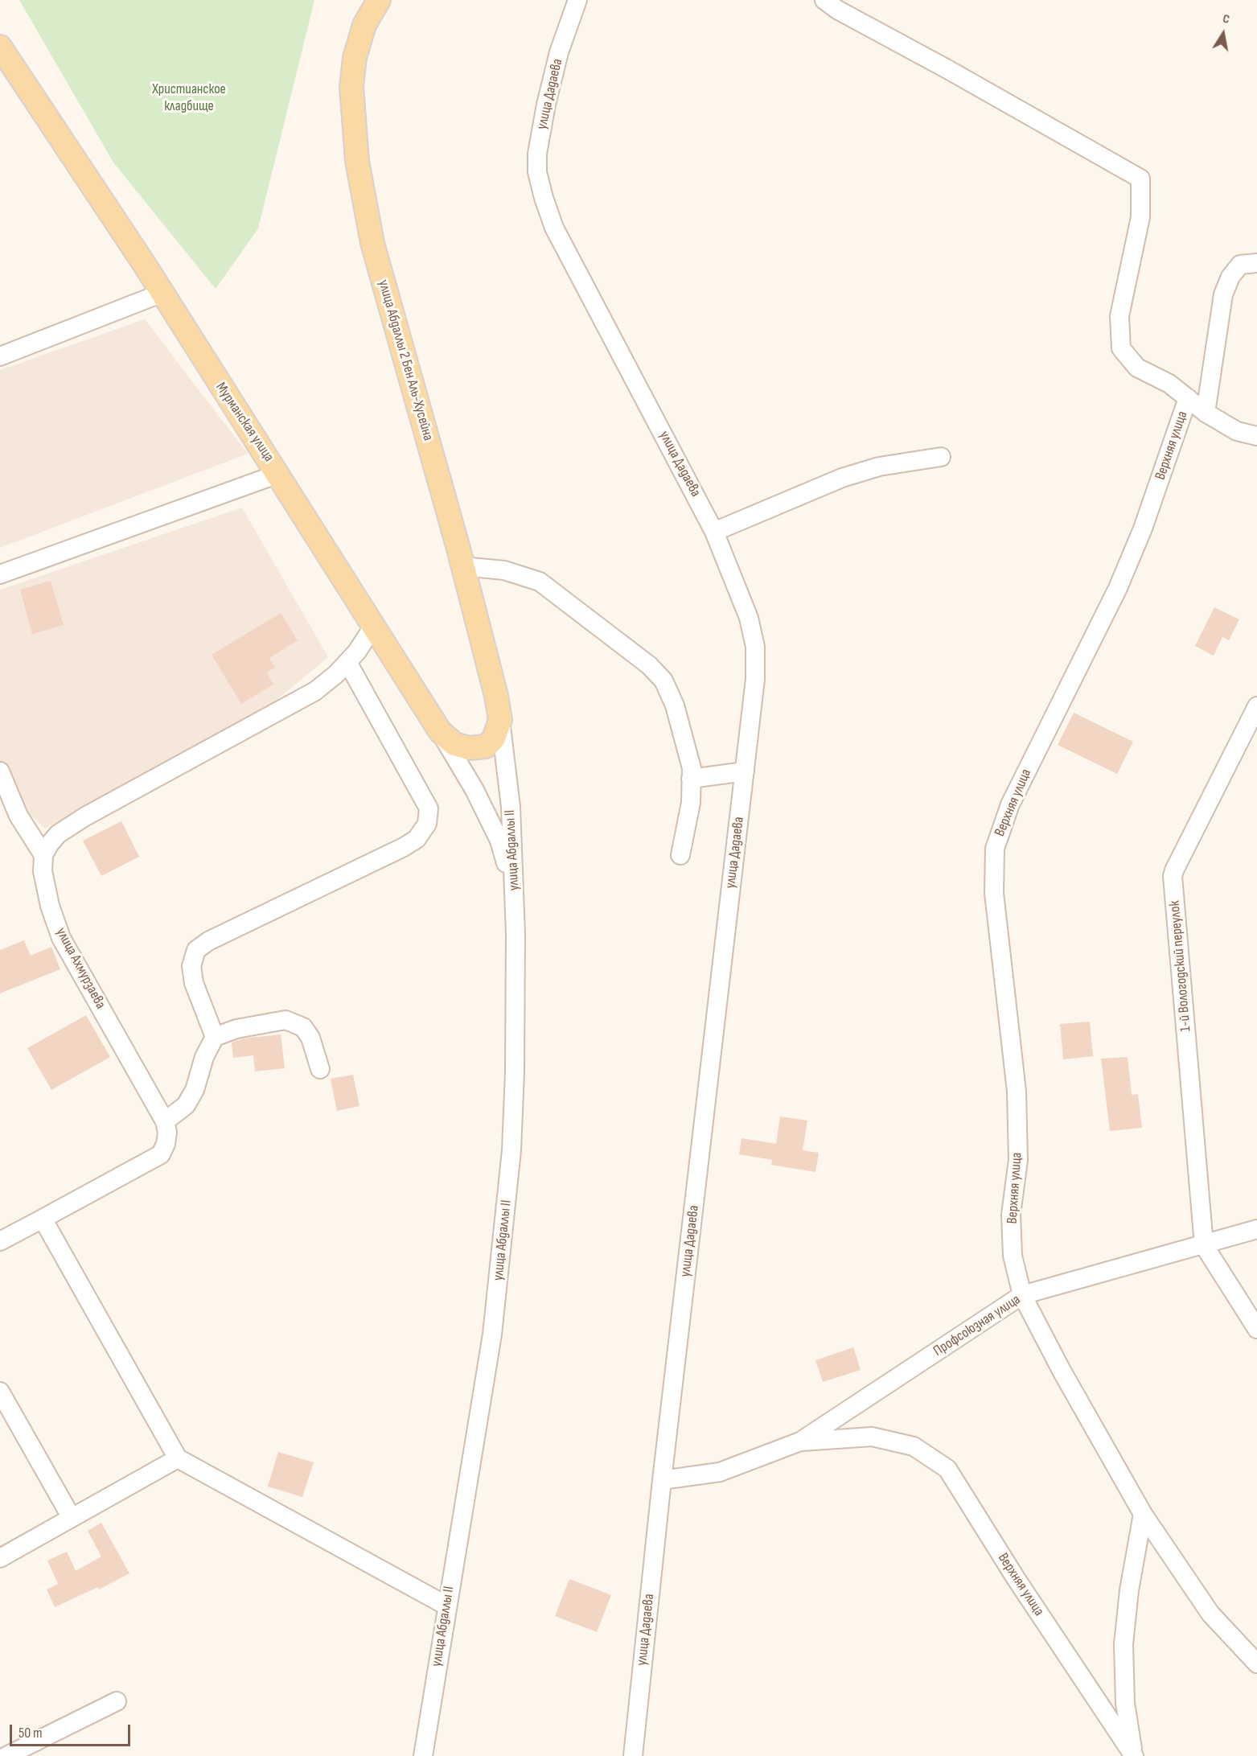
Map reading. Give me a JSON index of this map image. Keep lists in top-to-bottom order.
{
  "streets": {
    "main road": ["улица Абдаллы 2 Бен Аль-Хусейна", "Мурманская улица"],
    "street": [
      "улица Дадаева",
      "Верхняя улица",
      "улица Абдаллы II",
      "1-й Вологодский переулок",
      "улица Ахмурзаева",
      "Профсоюзная улица"
    ]
  },
  "crossings": [
    ["улица Абдаллы 2 Бен Аль-Хусейна", "Мурманская улица"],
    ["улица Абдаллы 2 Бен Аль-Хусейна", "улица Абдаллы II"],
    ["Мурманская улица", "улица Абдаллы II"],
    ["Верхняя улица", "Профсоюзная улица"],
    ["1-й Вологодский переулок", "Профсоюзная улица"]
  ],
  "parks": ["Христианское кладбище"],
  "scale_bar": "50 m",
  "north": "top"
}
